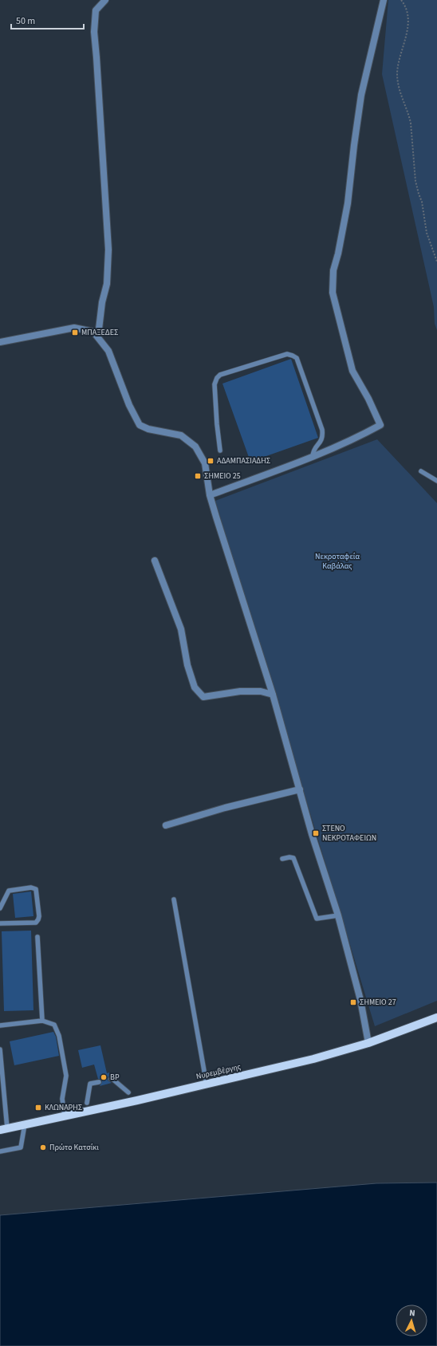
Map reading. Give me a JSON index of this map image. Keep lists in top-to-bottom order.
{
  "streets": {
    "main road": ["Νυρεμβέργης"]
  },
  "parks": ["Νεκροταφεία Καβάλας"],
  "places": {
    "transit": [
      "ΜΠΑΞΕΔΕΣ",
      "ΑΔΑΜΠΑΣΙΑΔΗΣ",
      "ΣΗΜΕΙΟ 25",
      "ΣΤΕΝΟ ΝΕΚΡΟΤΑΦΕΙΩΝ",
      "ΣΗΜΕΙΟ 27",
      "ΚΛΩΝΑΡΗΣ"
    ],
    "other": ["BP", "Πρώτο Κατσίκι"]
  },
  "scale_bar": "50 m",
  "north": "top"
}
